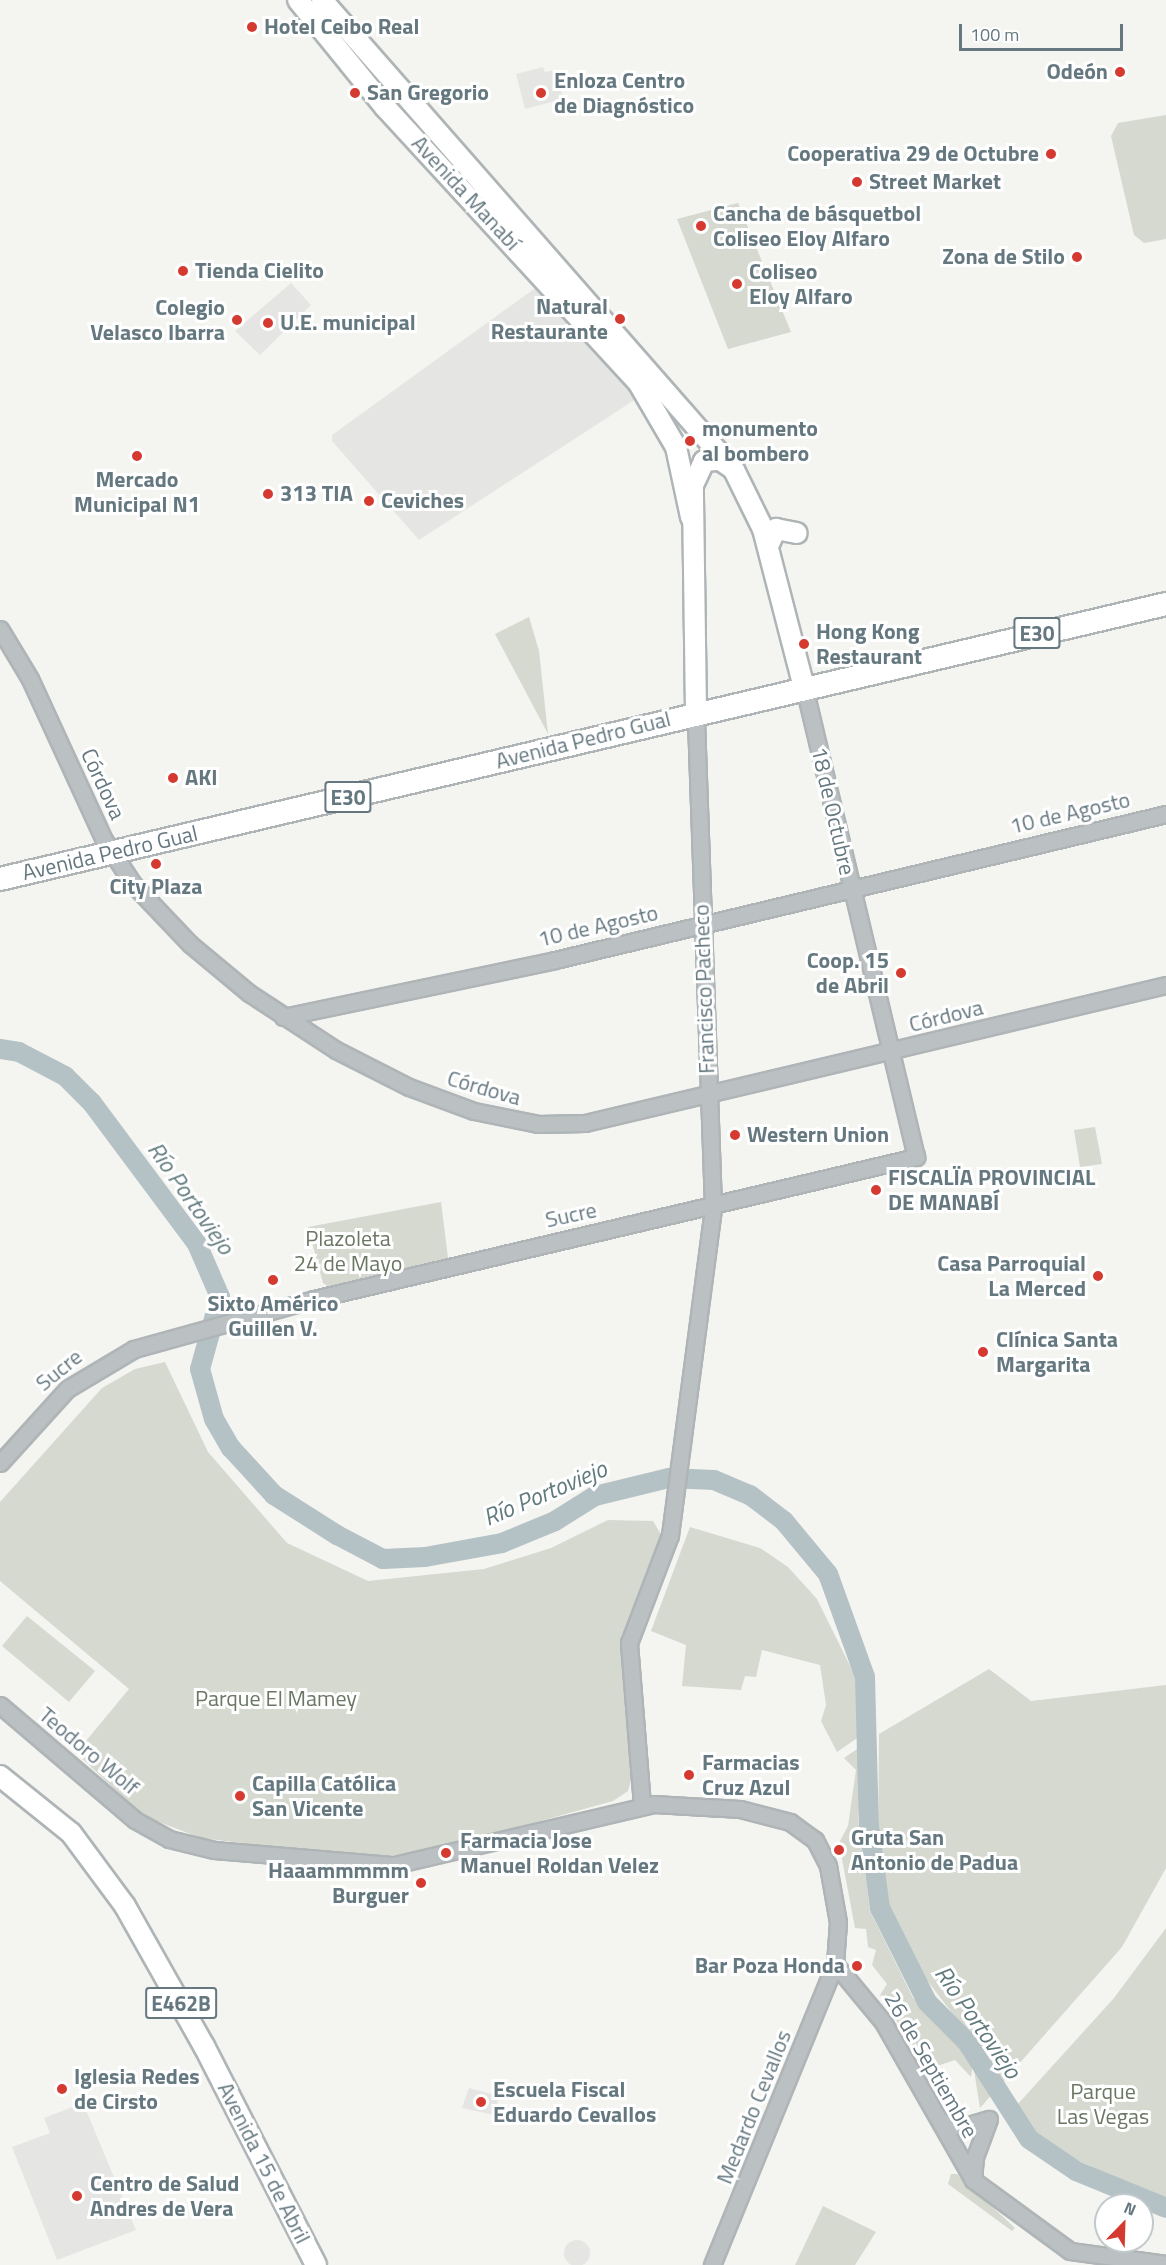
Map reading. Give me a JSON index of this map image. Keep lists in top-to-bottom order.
{
  "streets": {
    "highway": ["E30", "Avenida Pedro Gual"],
    "main road": [
      "Avenida Manabí",
      "18 de Octubre",
      "Francisco Pacheco",
      "E462B",
      "Avenida 15 de Abril"
    ],
    "street": [
      "Córdova",
      "10 de Agosto",
      "Sucre",
      "Teodoro Wolf",
      "26 de Septiembre",
      "Medardo Cevallos"
    ]
  },
  "crossings": [
    ["Avenida Manabí", "18 de Octubre"],
    ["Avenida Pedro Gual", "Córdova"],
    ["Avenida Pedro Gual", "18 de Octubre"],
    ["Avenida Pedro Gual", "Francisco Pacheco"],
    ["Córdova", "18 de Octubre"],
    ["Córdova", "10 de Agosto"],
    ["Córdova", "Francisco Pacheco"],
    ["18 de Octubre", "10 de Agosto"],
    ["18 de Octubre", "Sucre"],
    ["10 de Agosto", "Francisco Pacheco"],
    ["Francisco Pacheco", "Sucre"],
    ["Francisco Pacheco", "Teodoro Wolf"],
    ["26 de Septiembre", "Medardo Cevallos"]
  ],
  "water": ["Río Portoviejo"],
  "parks": ["Plazoleta 24 de Mayo", "Parque El Mamey", "Parque Las Vegas"],
  "places": [
    "Hotel Ceibo Real",
    "Odeón",
    "San Gregorio",
    "Enloza Centro de Diagnóstico",
    "Cooperativa 29 de Octubre",
    "Street Market",
    "Cancha de básquetbol Coliseo Eloy Alfaro",
    "Zona de Stilo",
    "Tienda Cielito",
    "Coliseo Eloy Alfaro",
    "Natural Restaurante",
    "Colegio Velasco Ibarra",
    "U.E. municipal",
    "monumento al bombero",
    "Mercado Municipal N1",
    "313 TIA",
    "Ceviches",
    "Hong Kong Restaurant",
    "AKI",
    "City Plaza",
    "Coop. 15 de Abril",
    "Western Union",
    "FISCALÏA PROVINCIAL DE MANABÍ",
    "Casa Parroquial La Merced",
    "Sixto Américo Guillen V.",
    "Clínica Santa Margarita",
    "Farmacias Cruz Azul",
    "Capilla Católica San Vicente",
    "Gruta San Antonio de Padua",
    "Farmacia Jose Manuel Roldan Velez",
    "Haaammmmm Burguer",
    "Bar Poza Honda",
    "Iglesia Redes de Cirsto",
    "Escuela Fiscal Eduardo Cevallos",
    "Centro de Salud Andres de Vera"
  ],
  "scale_bar": "100 m",
  "north": "top right"
}
